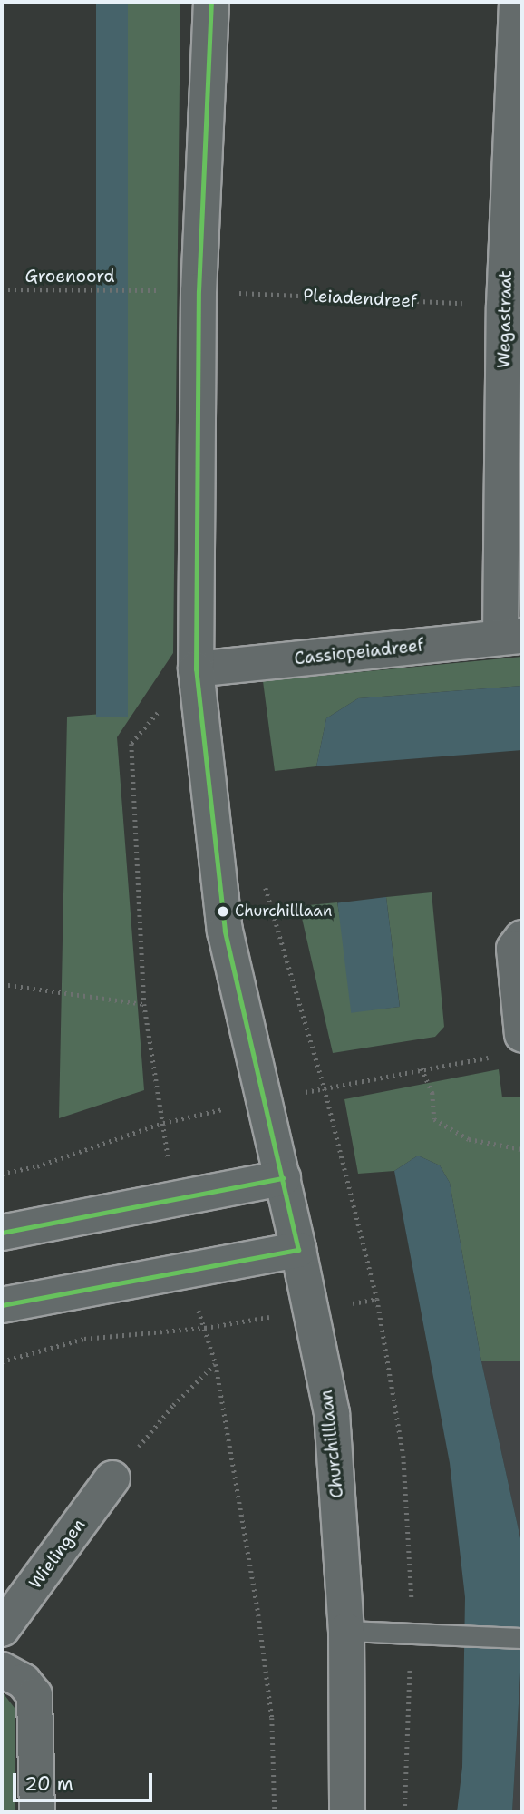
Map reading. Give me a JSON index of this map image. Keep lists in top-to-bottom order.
{
  "streets": {
    "street": [
      "Wegastraat",
      "Cassiopeiadreef",
      "Churchilllaan",
      "Wielingen"
    ],
    "path": ["Groenoord", "Pleiadendreef"]
  },
  "crossings": [
    ["Pleiadendreef", "Wegastraat"],
    ["Pleiadendreef", "Churchilllaan"],
    ["Wegastraat", "Cassiopeiadreef"],
    ["Cassiopeiadreef", "Churchilllaan"]
  ],
  "places": ["Churchilllaan"],
  "scale_bar": "20 m"
}
